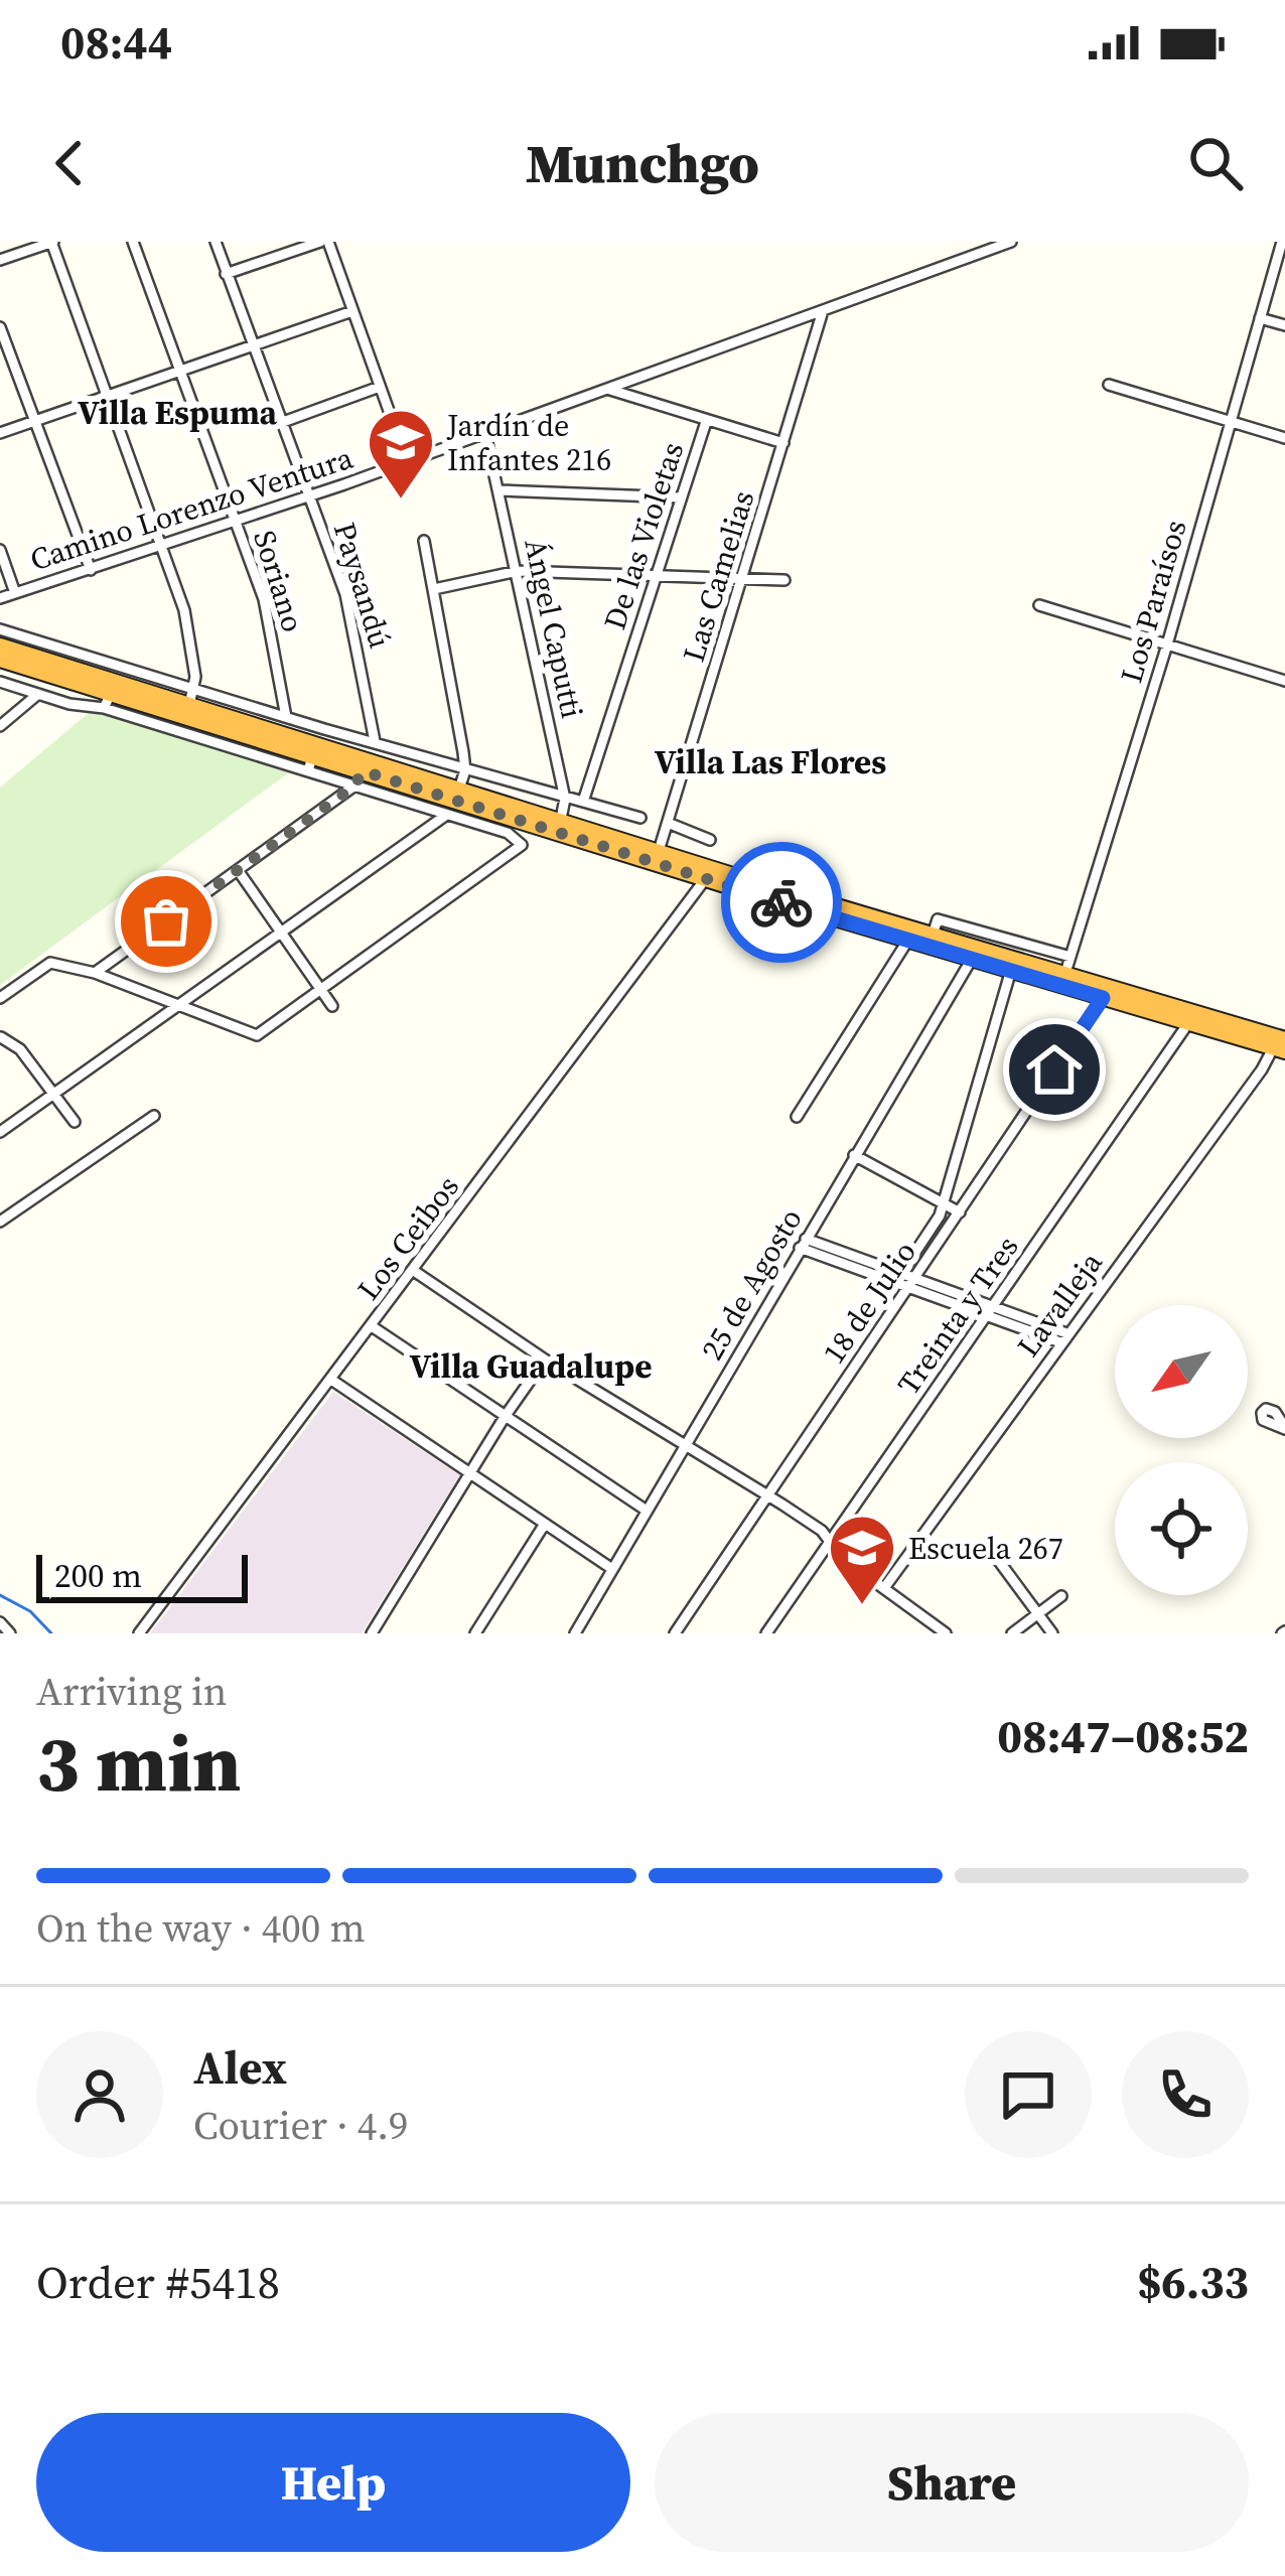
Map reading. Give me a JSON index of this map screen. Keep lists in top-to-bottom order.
{
  "streets": {
    "street": [
      "Camino Lorenzo Ventura",
      "De las Violetas",
      "Las Camelias",
      "Soriano",
      "Paysandú",
      "Los Paraísos",
      "Ángel Caputti",
      "Los Ceibos",
      "25 de Agosto",
      "18 de Julio",
      "Lavalleja",
      "Treinta y Tres"
    ]
  },
  "crossings": [
    ["Camino Lorenzo Ventura", "Las Camelias"],
    ["Camino Lorenzo Ventura", "Soriano"],
    ["Camino Lorenzo Ventura", "Paysandú"],
    ["Camino Lorenzo Ventura", "Ángel Caputti"]
  ],
  "districts": ["Villa Espuma", "Villa Las Flores", "Villa Guadalupe"],
  "places": {
    "school or university": ["Jardín de Infantes 216", "Escuela 267"]
  },
  "scale_bar": "200 m",
  "north": "bottom left",
  "page": {
    "status": "08:44",
    "header": "Munchgo",
    "scale": "200 m",
    "heading": ["3 min", "Arriving in", "08:47–08:52"],
    "panel": [
      "Alex",
      "Courier · 4.9",
      "Order #5418",
      "$6.33"
    ],
    "bar": "On the way · 400 m",
    "buttons": ["Help", "Share"]
  }
}
